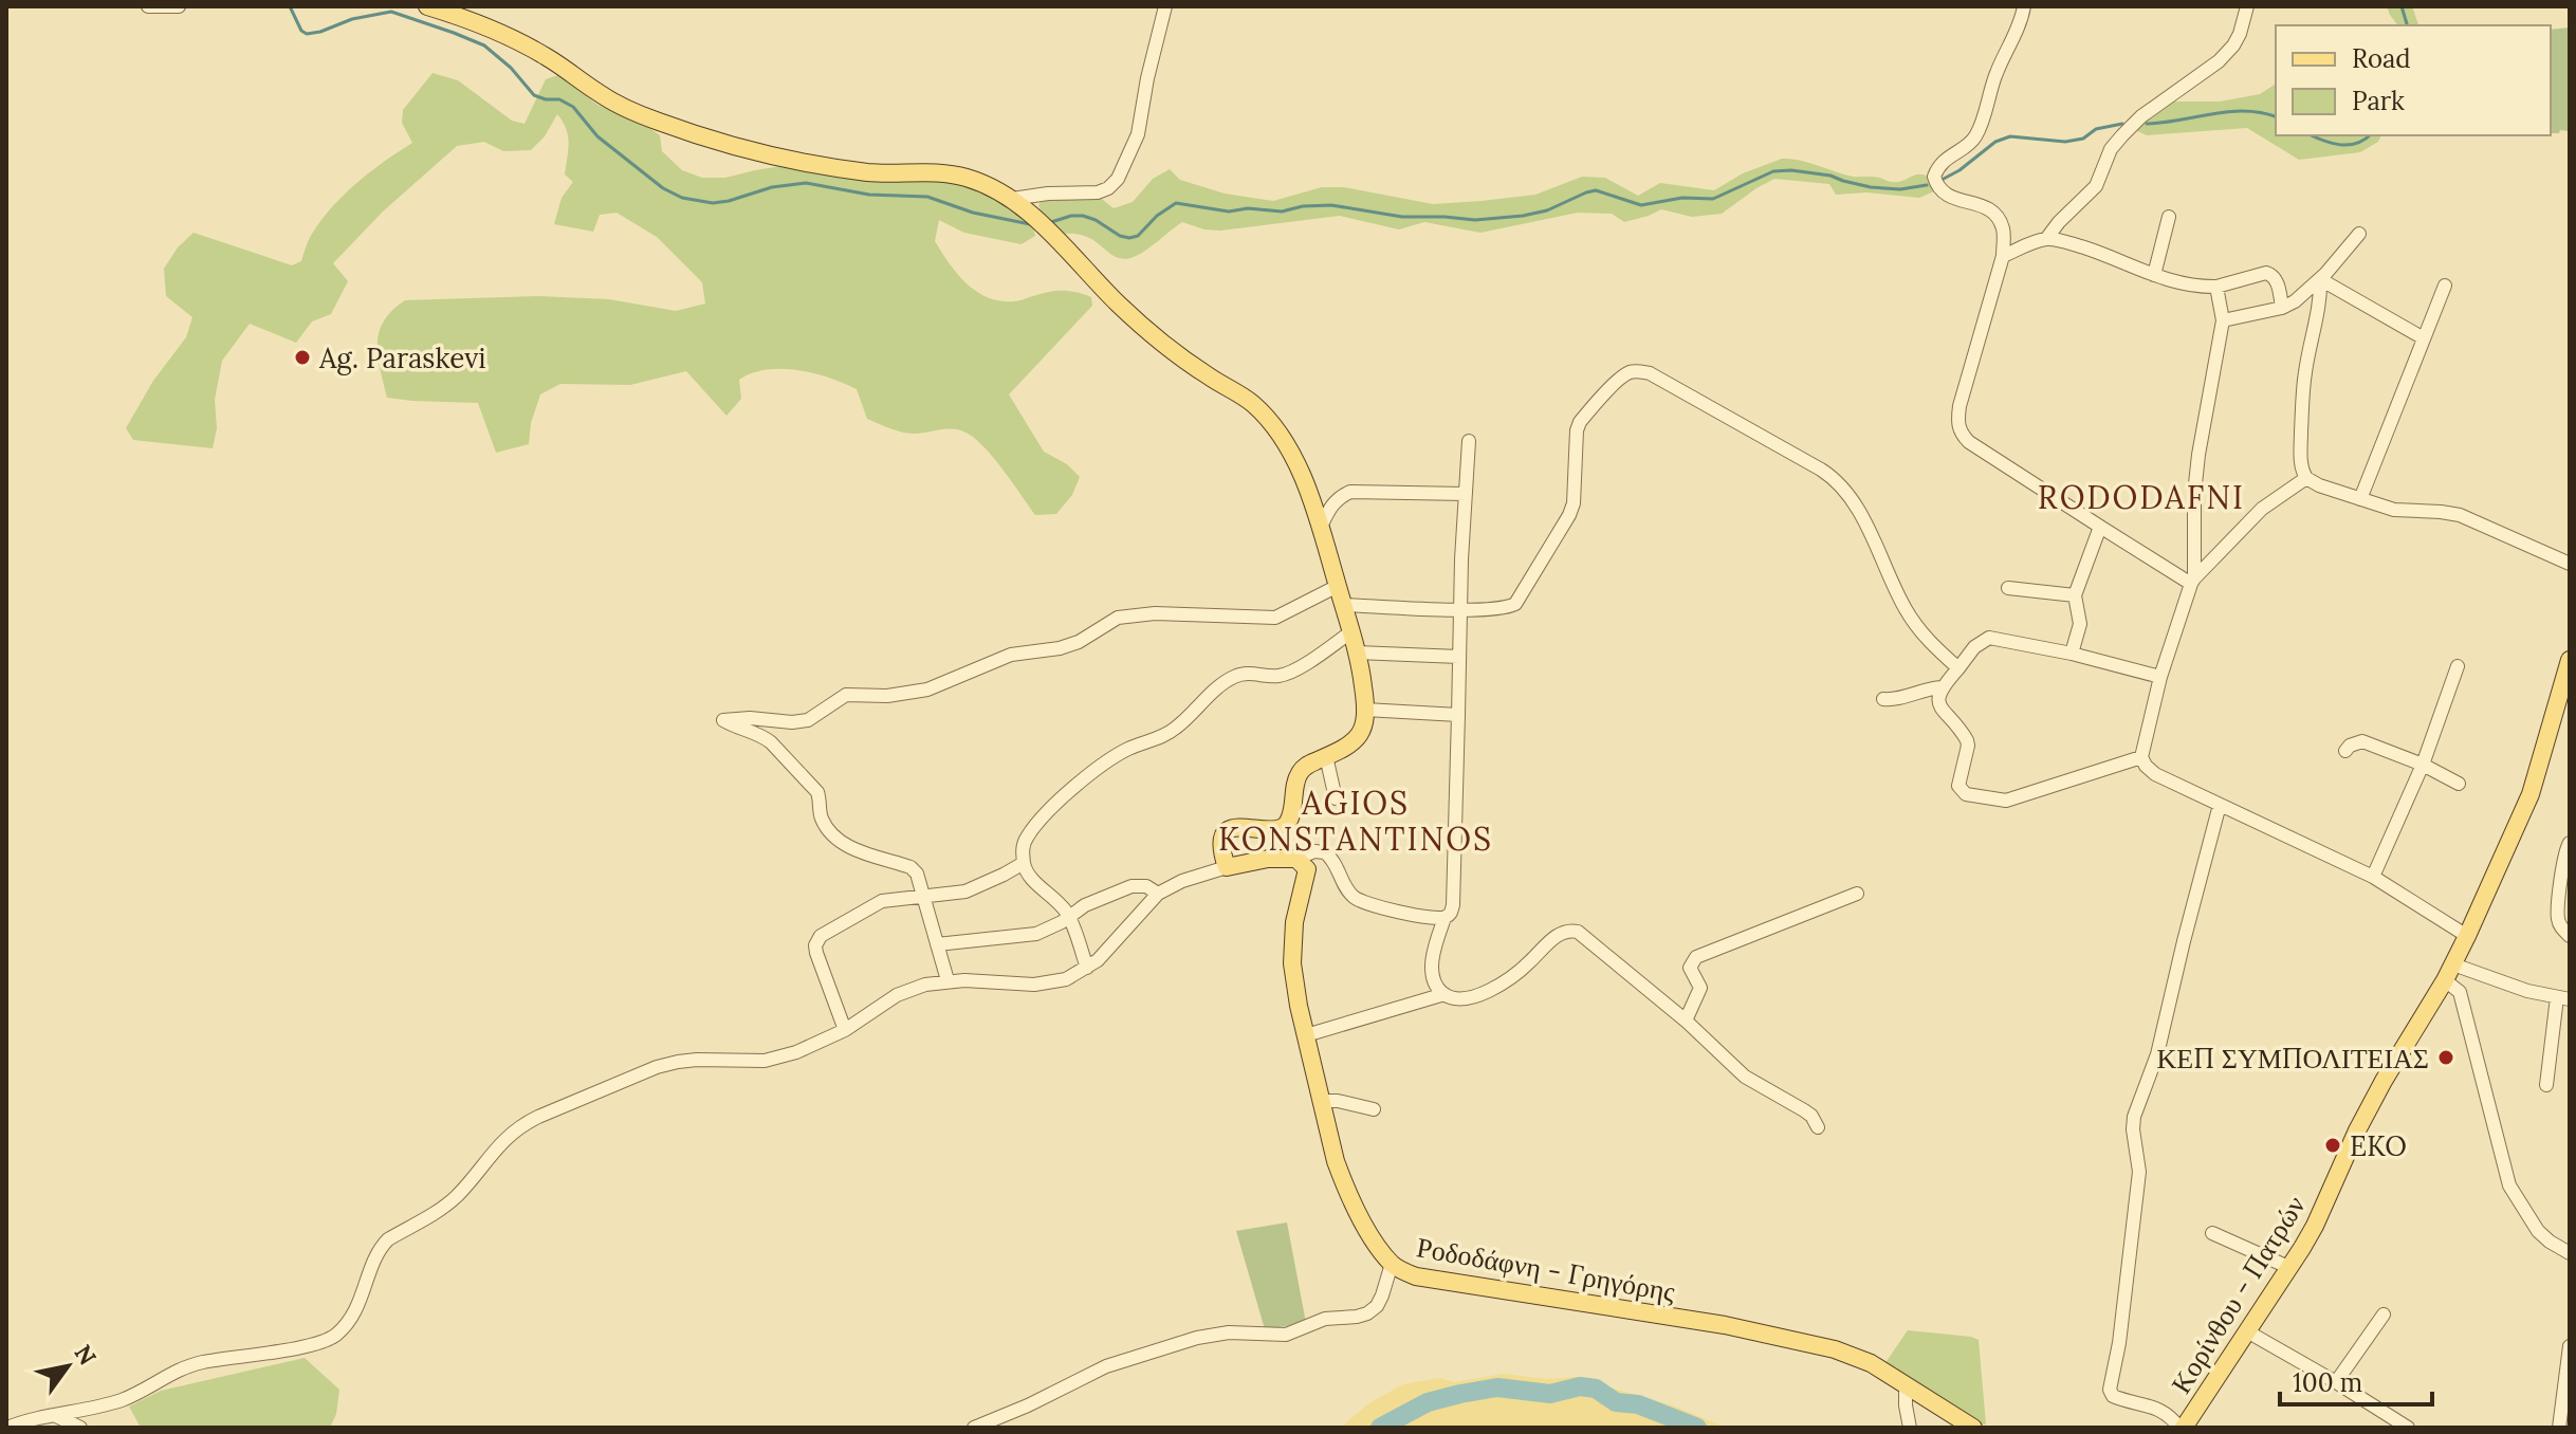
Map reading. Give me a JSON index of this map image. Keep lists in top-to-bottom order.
{
  "streets": {
    "main road": ["Ροδοδάφνη - Γρηγόρης", "Κορίνθου - Πατρών"]
  },
  "districts": ["RODODAFNI", "AGIOS KONSTANTINOS"],
  "places": ["Ag. Paraskevi", "ΚΕΠ ΣΥΜΠΟΛΙΤΕΙΑΣ", "EKO"],
  "legend": ["Road", "Park"],
  "scale_bar": "100 m",
  "north": "top right"
}
